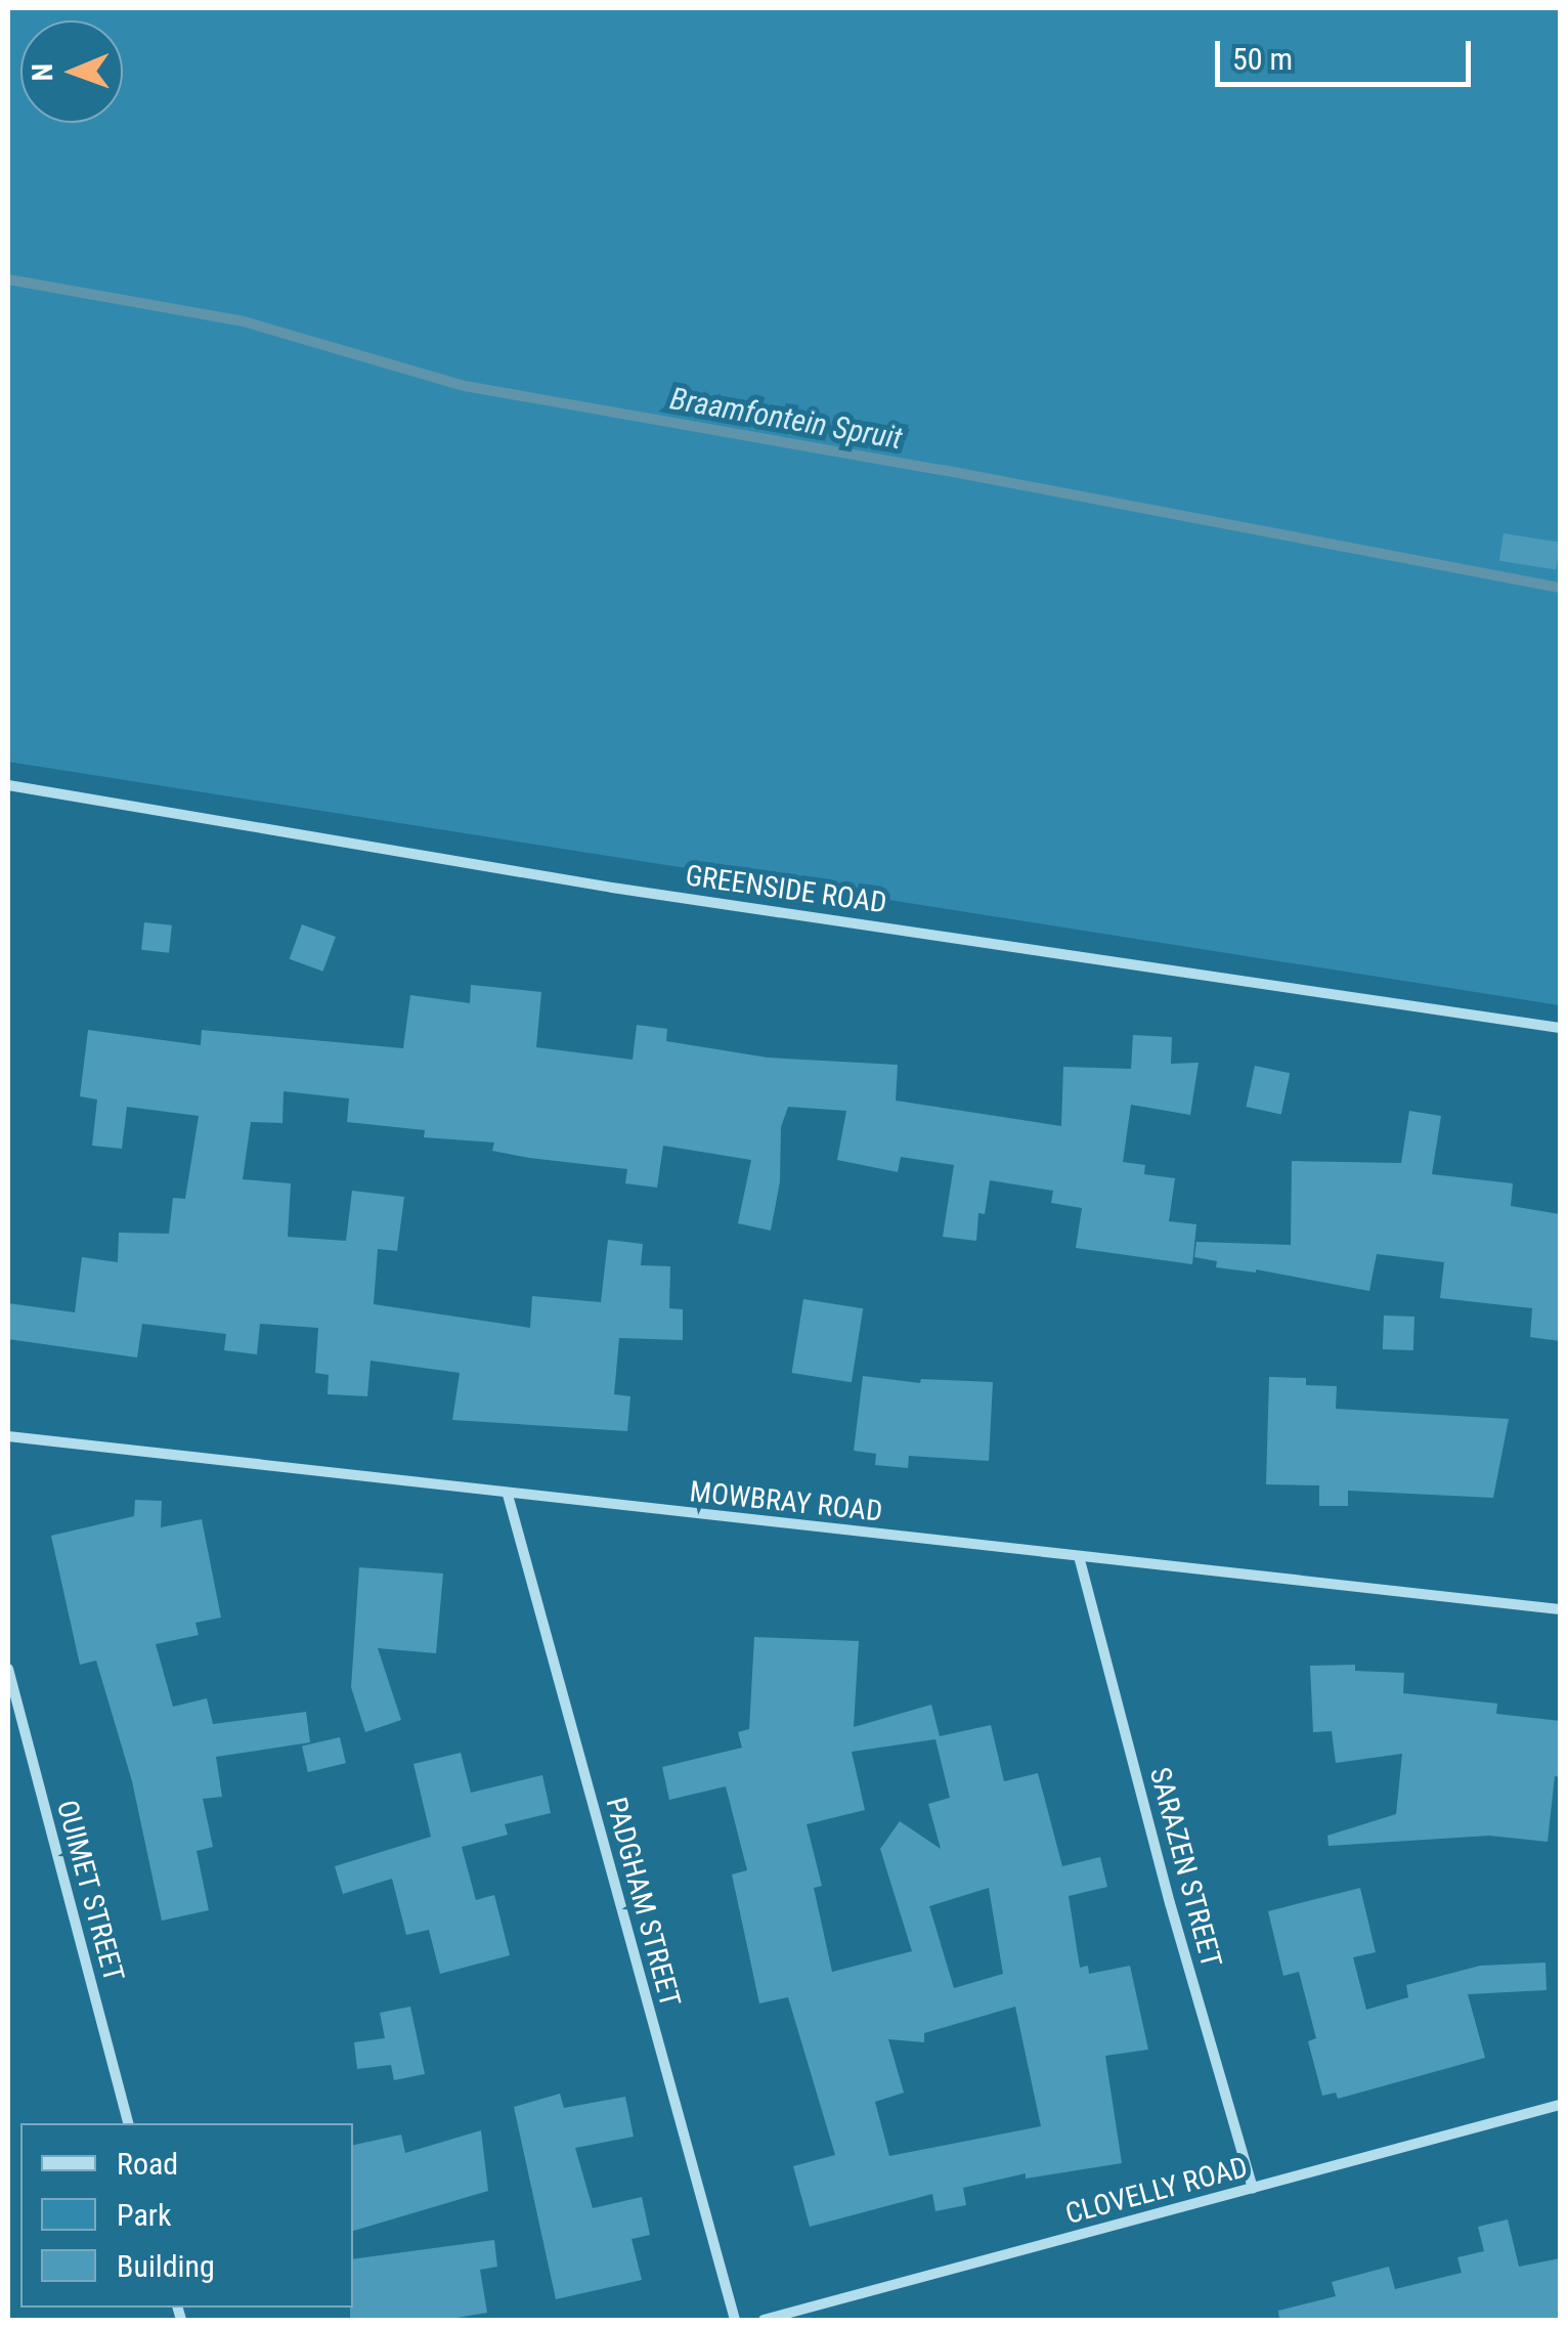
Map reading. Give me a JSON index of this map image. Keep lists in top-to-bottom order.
{
  "streets": {
    "street": [
      "GREENSIDE ROAD",
      "MOWBRAY ROAD",
      "SARAZEN STREET",
      "OUIMET STREET",
      "PADGHAM STREET",
      "CLOVELLY ROAD"
    ]
  },
  "crossings": [
    ["MOWBRAY ROAD", "SARAZEN STREET"],
    ["MOWBRAY ROAD", "PADGHAM STREET"],
    ["SARAZEN STREET", "CLOVELLY ROAD"]
  ],
  "water": ["Braamfontein Spruit"],
  "legend": ["Road", "Park", "Building"],
  "scale_bar": "50 m",
  "north": "left"
}
